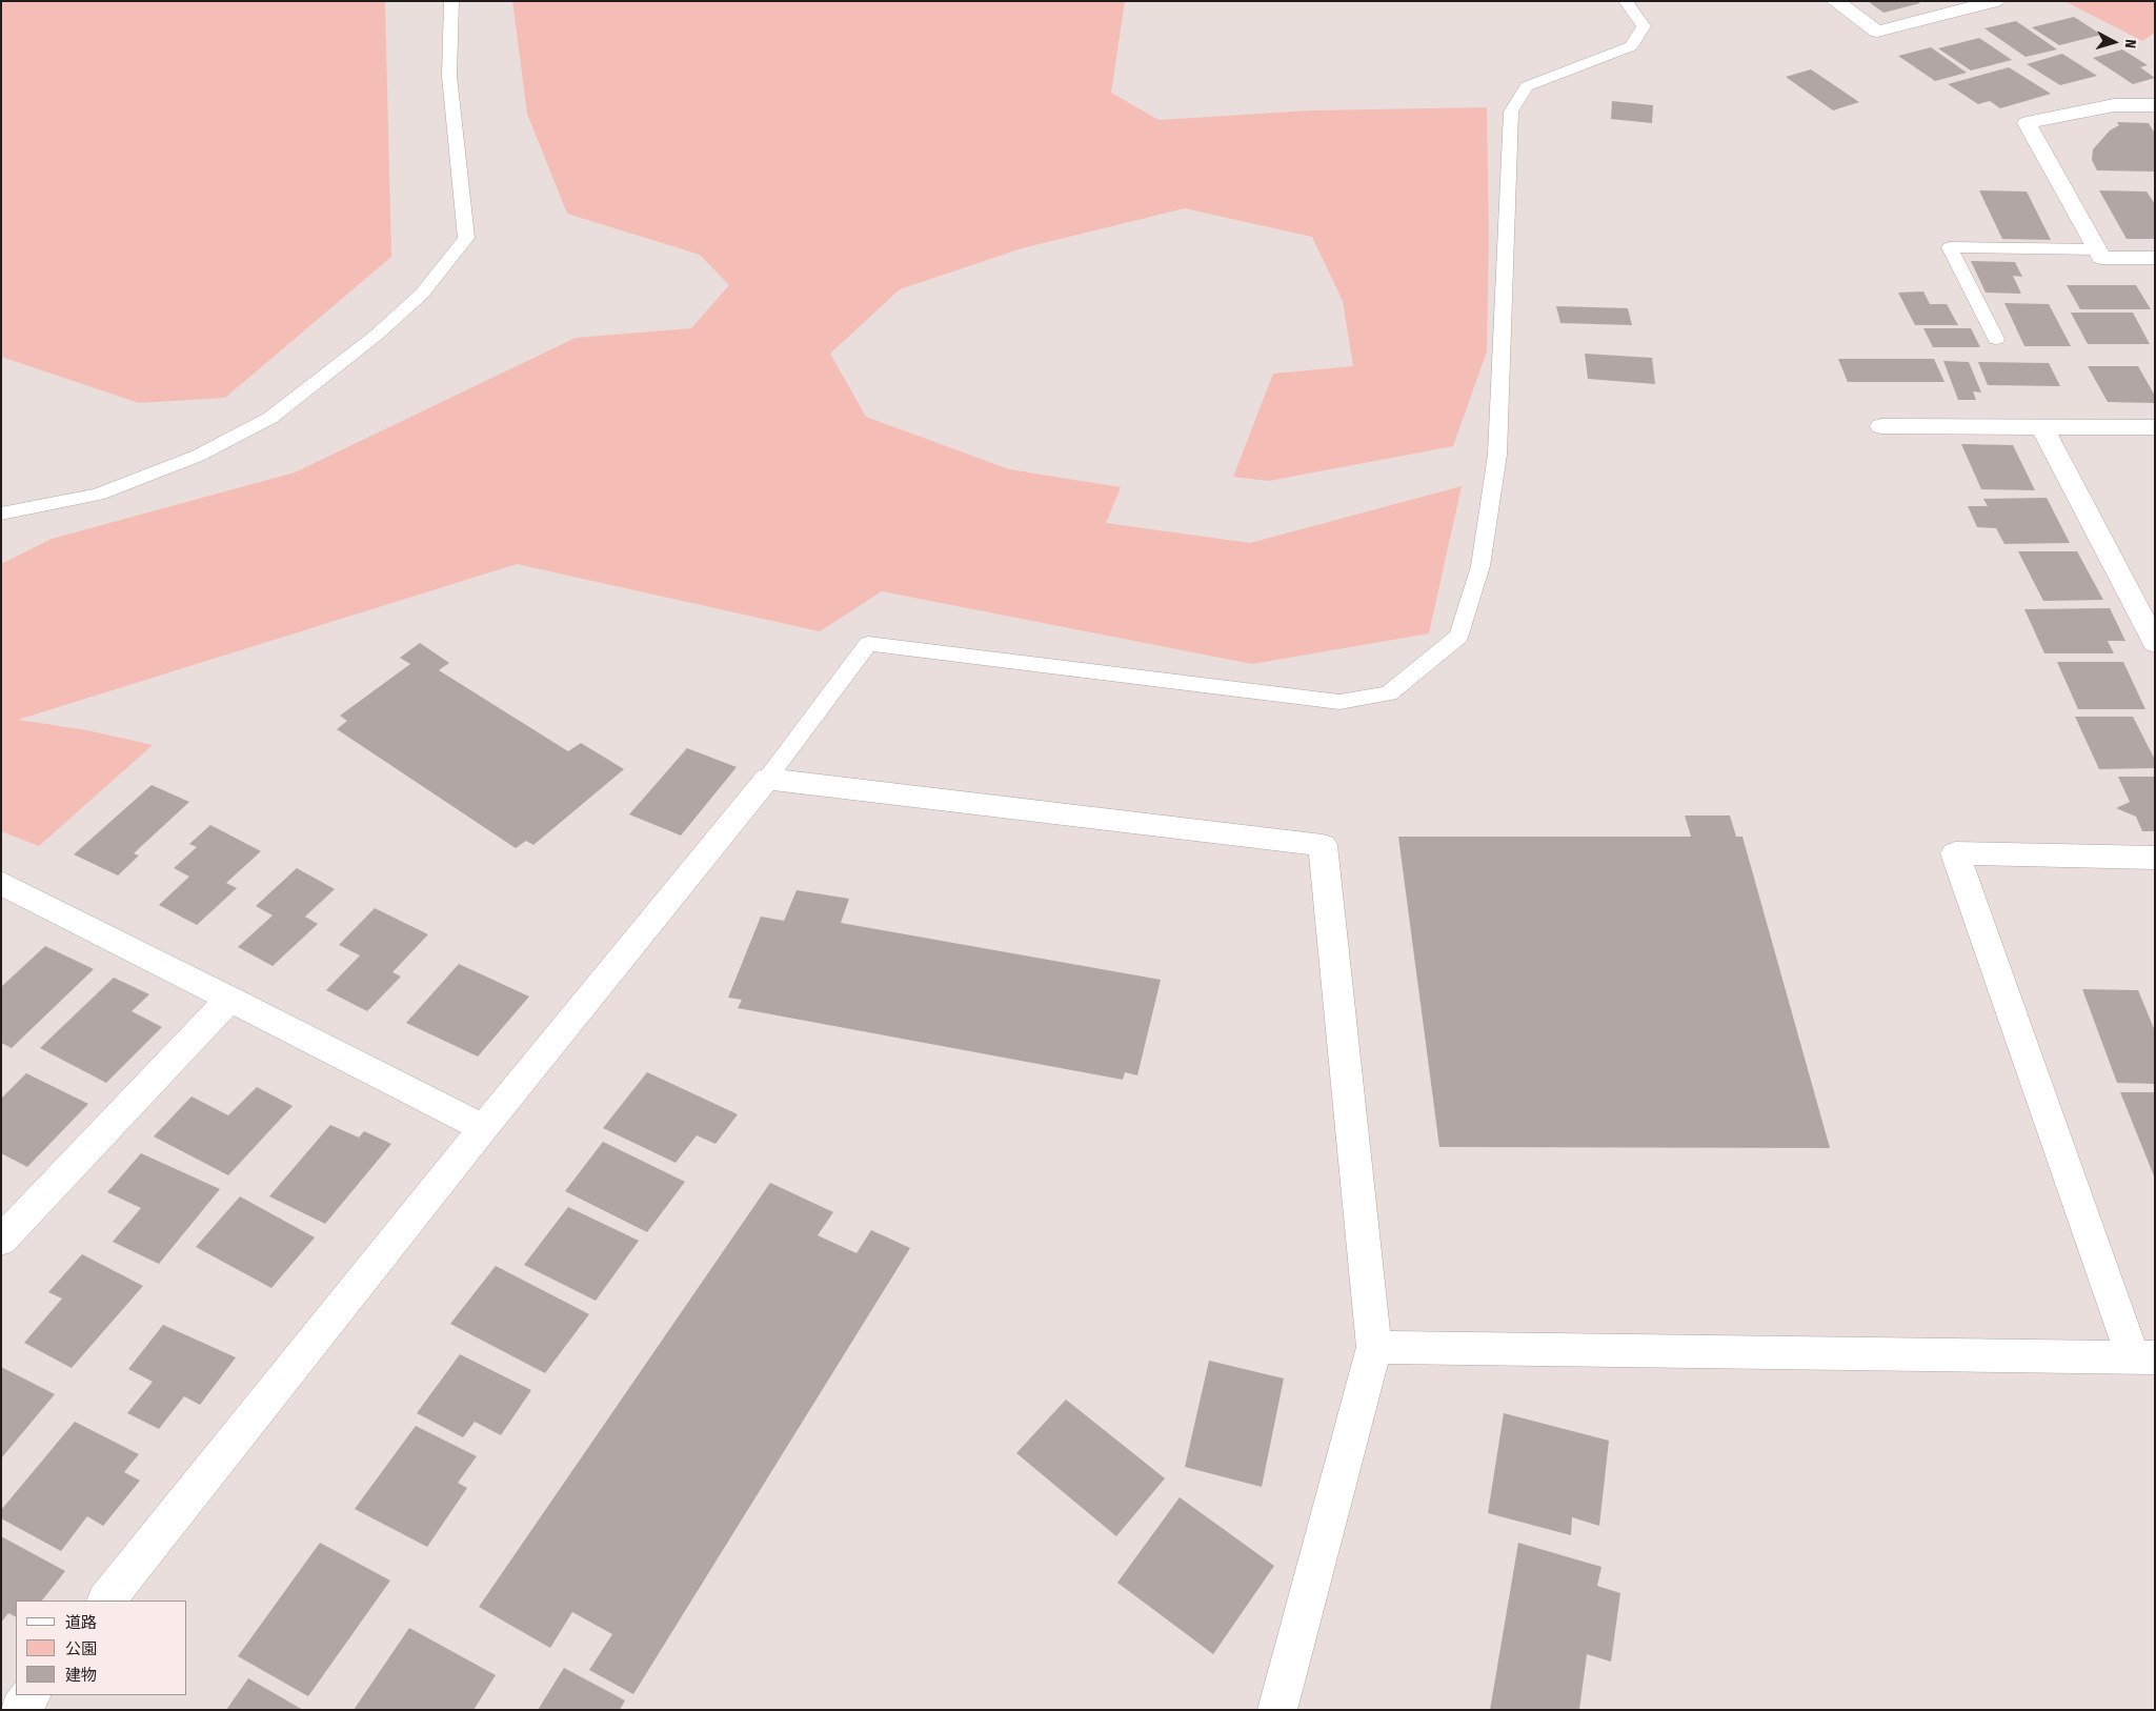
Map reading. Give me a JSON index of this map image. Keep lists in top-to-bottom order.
{
  "legend": ["道路", "公園", "建物"],
  "north": "right"
}
